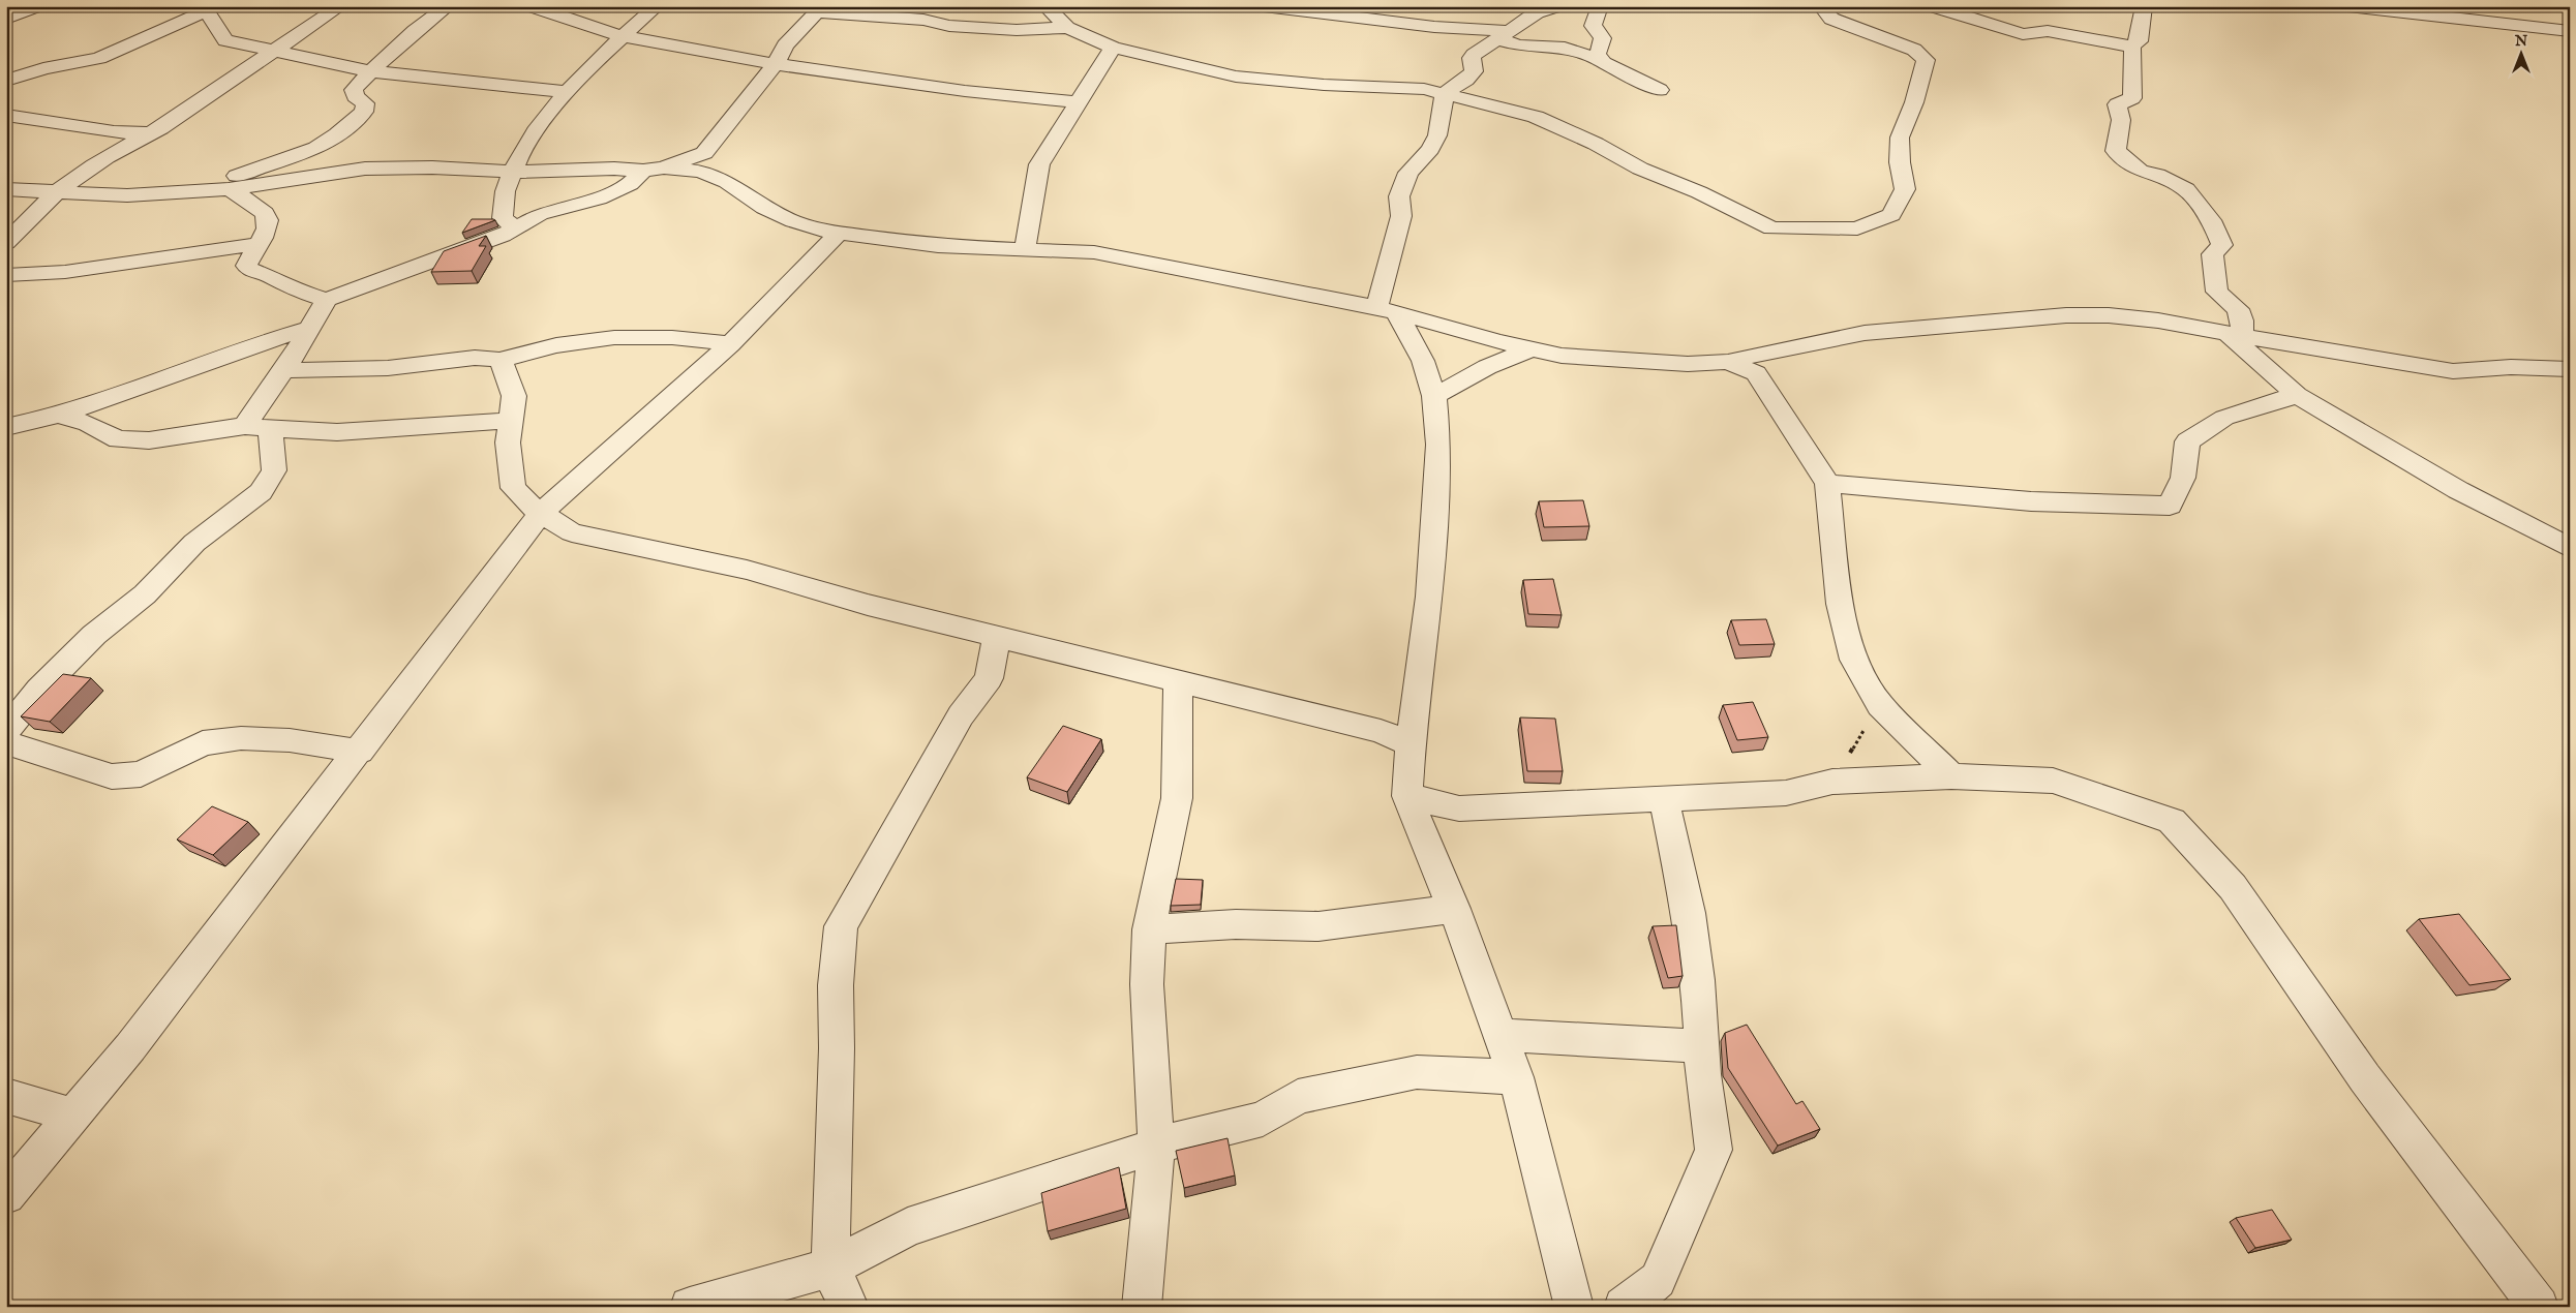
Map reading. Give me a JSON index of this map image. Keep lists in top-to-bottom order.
{
  "north": "top"
}
